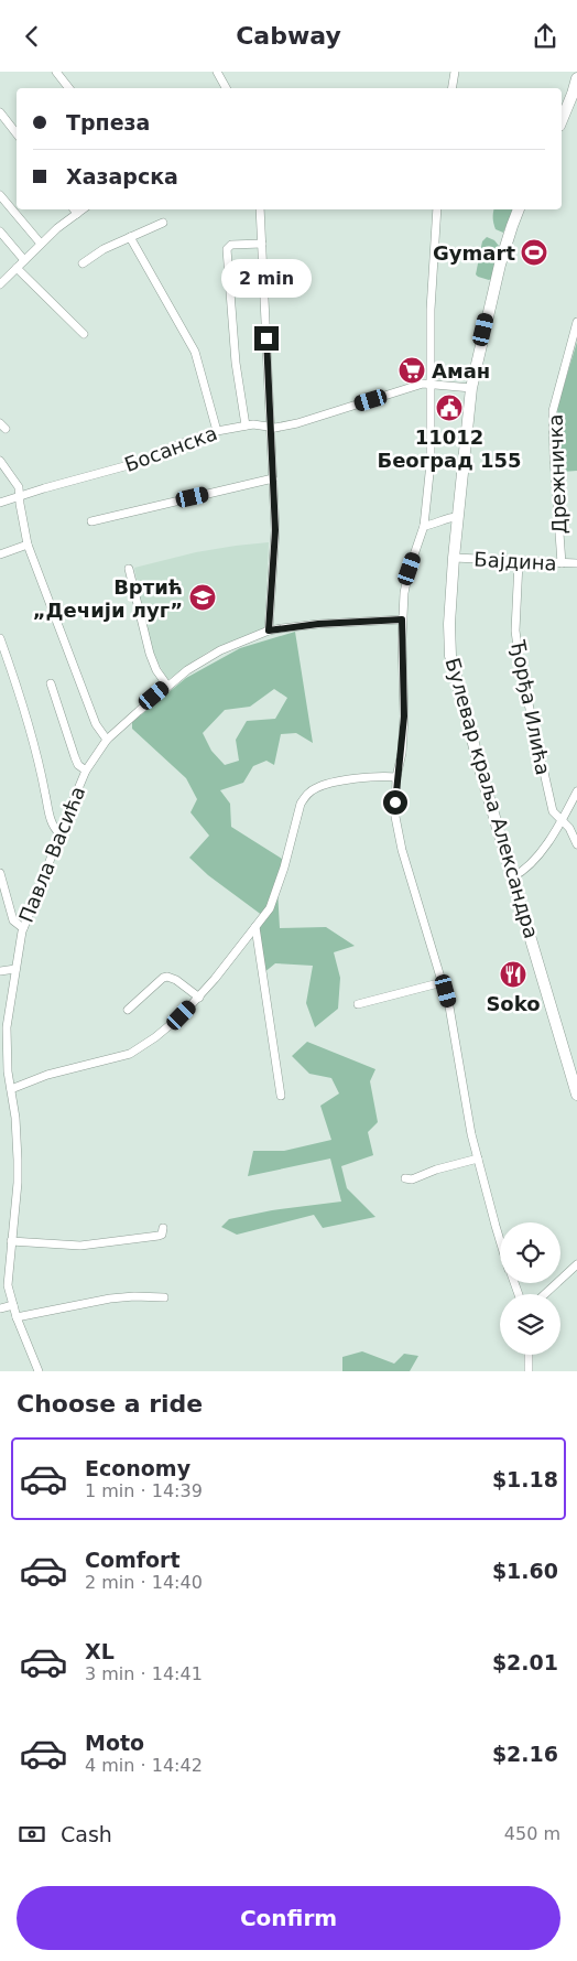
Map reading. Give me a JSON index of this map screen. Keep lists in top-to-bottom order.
{
  "streets": {
    "main road": ["Булевар краља Александра"],
    "street": [
      "Босанска",
      "Дрежничка",
      "Бајдина",
      "Ђорђа Илића",
      "Павла Васића"
    ]
  },
  "crossings": [
    ["Босанска", "Булевар краља Александра"],
    ["Дрежничка", "Бајдина"],
    ["Бајдина", "Ђорђа Илића"],
    ["Бајдина", "Булевар краља Александра"]
  ],
  "places": {
    "sports": ["Gymart"],
    "supermarket": ["Аман"],
    "public building": ["11012 Београд 155"],
    "school or university": ["Вртић „Дечији луг”"],
    "restaurant": ["Soko"]
  },
  "page": {
    "header": "Cabway",
    "banner": ["Трпеза", "Хазарска"],
    "bubble": "2 min",
    "heading": "Choose a ride",
    "list": [
      {
        "name": "Economy",
        "note": "1 min · 14:39",
        "value": "$1.18"
      },
      {
        "name": "Comfort",
        "note": "2 min · 14:40",
        "value": "$1.60"
      },
      {
        "name": "XL",
        "note": "3 min · 14:41",
        "value": "$2.01"
      },
      {
        "name": "Moto",
        "note": "4 min · 14:42",
        "value": "$2.16"
      }
    ],
    "pay": ["Cash", "450 m"],
    "buttons": "Confirm"
  }
}
